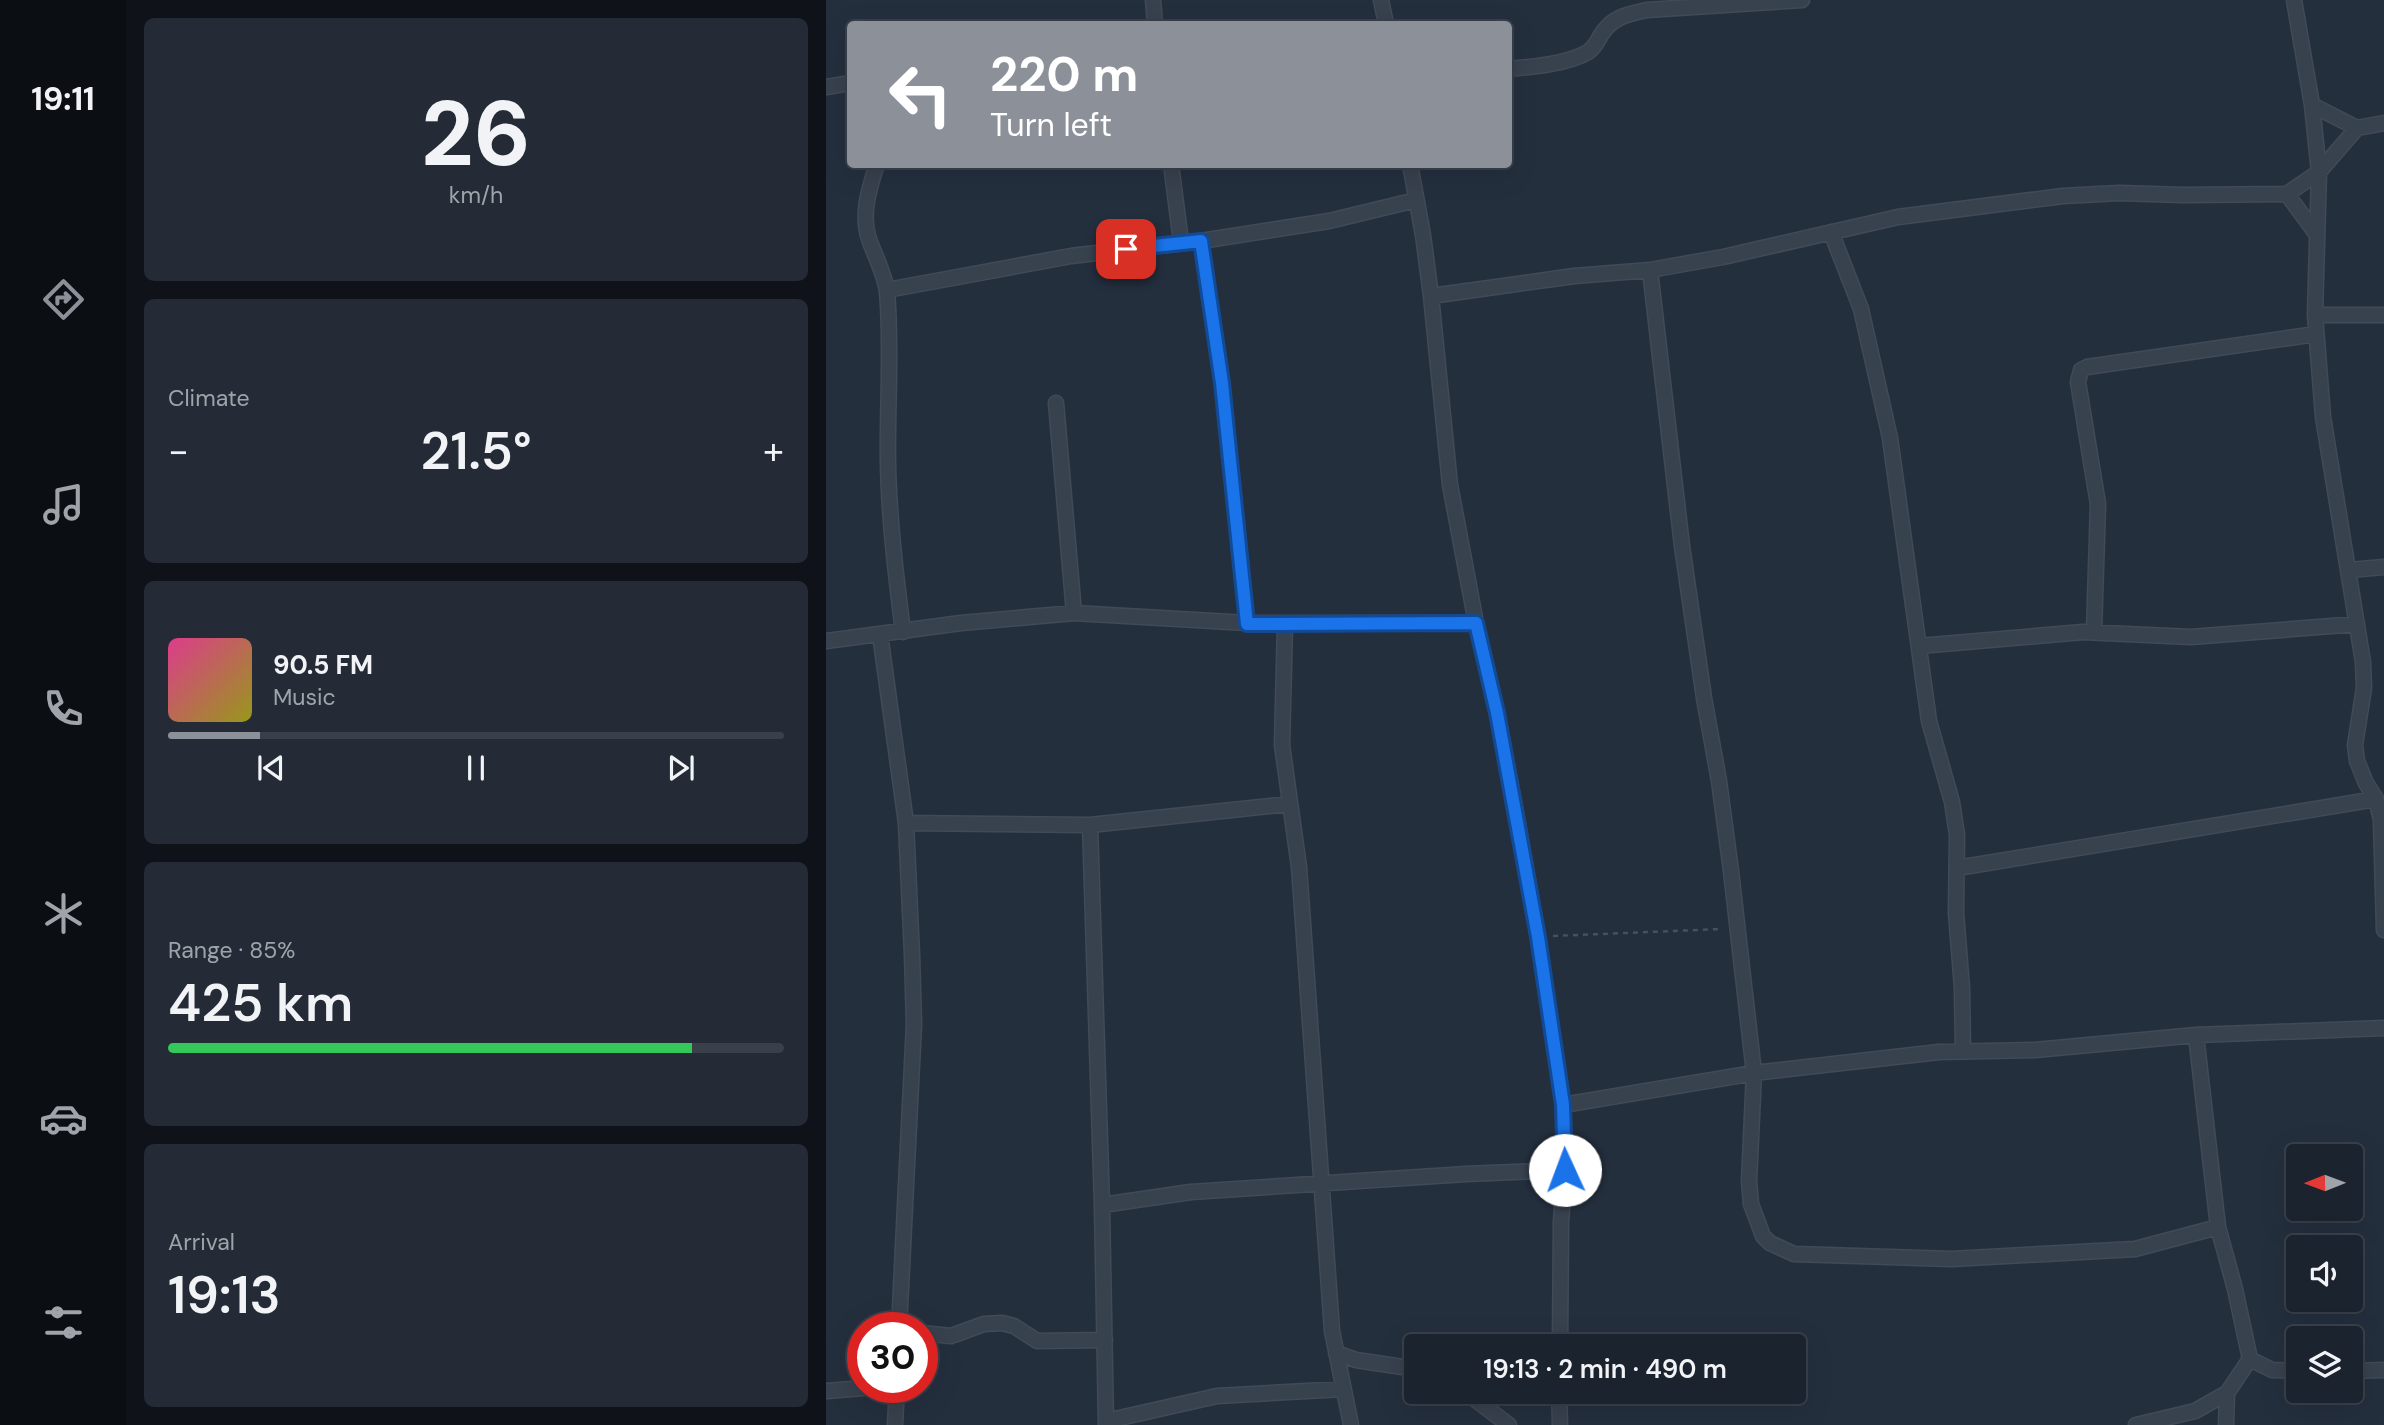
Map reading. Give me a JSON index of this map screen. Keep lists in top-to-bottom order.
{
  "north": "left",
  "page": {
    "tabs": "19:11",
    "tile": [
      ["26", "km/h"],
      "Climate",
      ["Range · 85%", "425 km"],
      ["Arrival", "19:13"]
    ],
    "turn": ["220 m", "Turn left"],
    "heat": ["−", "21.5°", "+"],
    "song": ["90.5 FM", "Music"],
    "limit": "30",
    "trip": "19:13 · 2 min · 490 m"
  }
}
